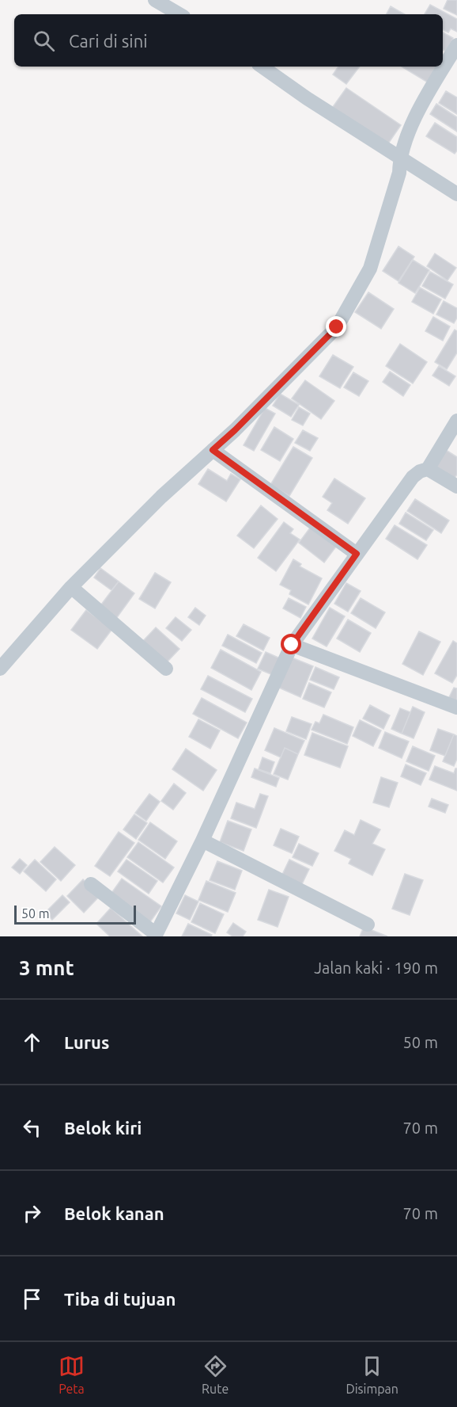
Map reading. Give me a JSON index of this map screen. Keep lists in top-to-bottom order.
{
  "scale_bar": "50 m",
  "page": {
    "search": "Cari di sini",
    "scale": "50 m",
    "heading": ["3 mnt", "Jalan kaki · 190 m"],
    "list": [
      ["Lurus", "50 m"],
      ["Belok kiri", "70 m"],
      ["Belok kanan", "70 m"],
      "Tiba di tujuan"
    ],
    "nav": ["Peta", "Rute", "Disimpan"]
  }
}
